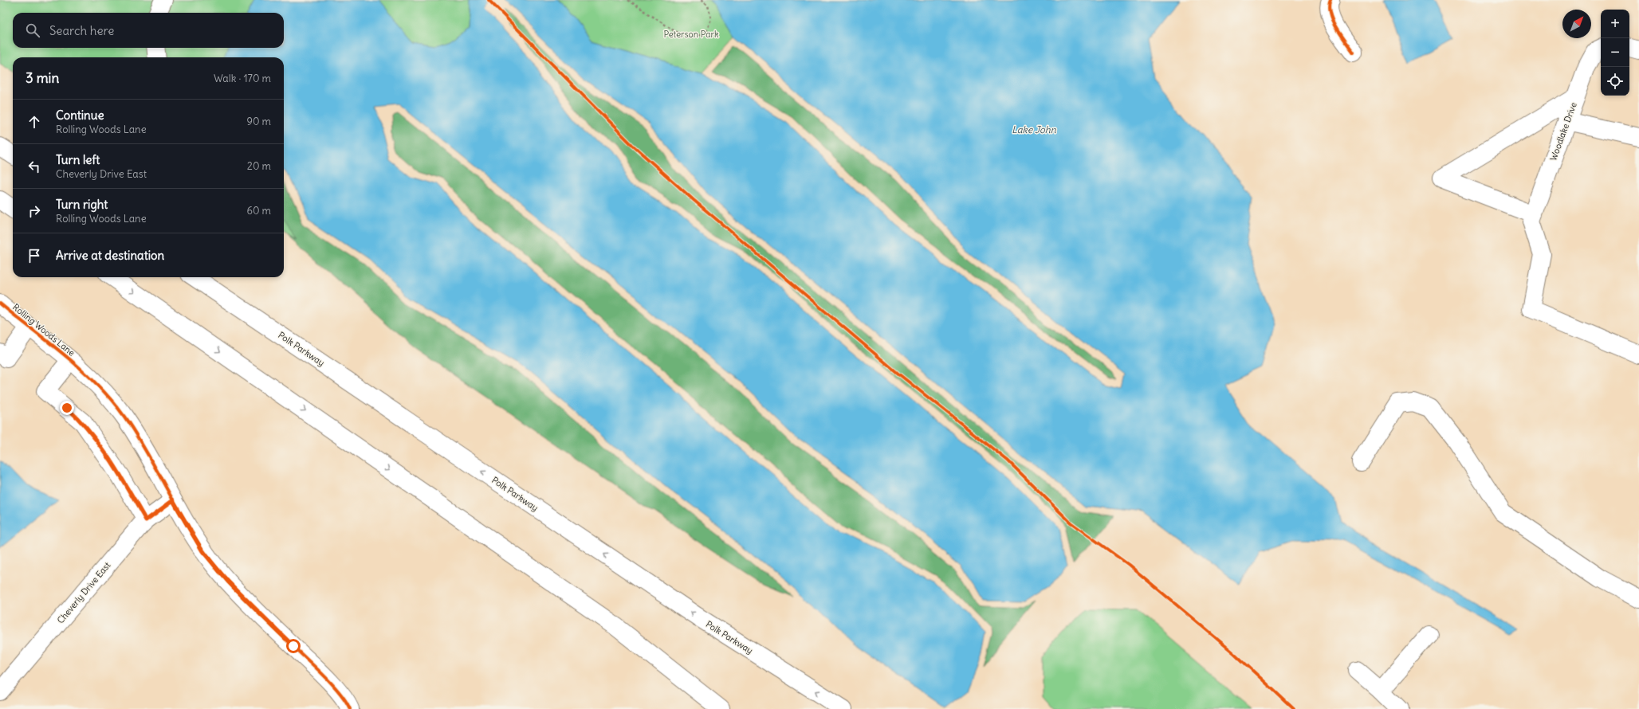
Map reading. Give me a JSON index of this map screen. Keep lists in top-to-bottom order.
{
  "streets": {
    "main road": [
      "Woodlake Drive",
      "Rolling Woods Lane",
      "Polk Parkway",
      "Cheverly Drive East"
    ]
  },
  "crossings": [
    ["Rolling Woods Lane", "Cheverly Drive East"]
  ],
  "water": ["Lake John"],
  "parks": ["Peterson Park"],
  "north": "top right",
  "page": {
    "map_buttons": ["+", "−"],
    "search": "Search here",
    "heading": ["3 min", "Walk · 170 m"],
    "list": [
      ["Continue", "Rolling Woods Lane", "90 m"],
      ["Turn left", "Cheverly Drive East", "20 m"],
      ["Turn right", "Rolling Woods Lane", "60 m"],
      "Arrive at destination"
    ]
  }
}
